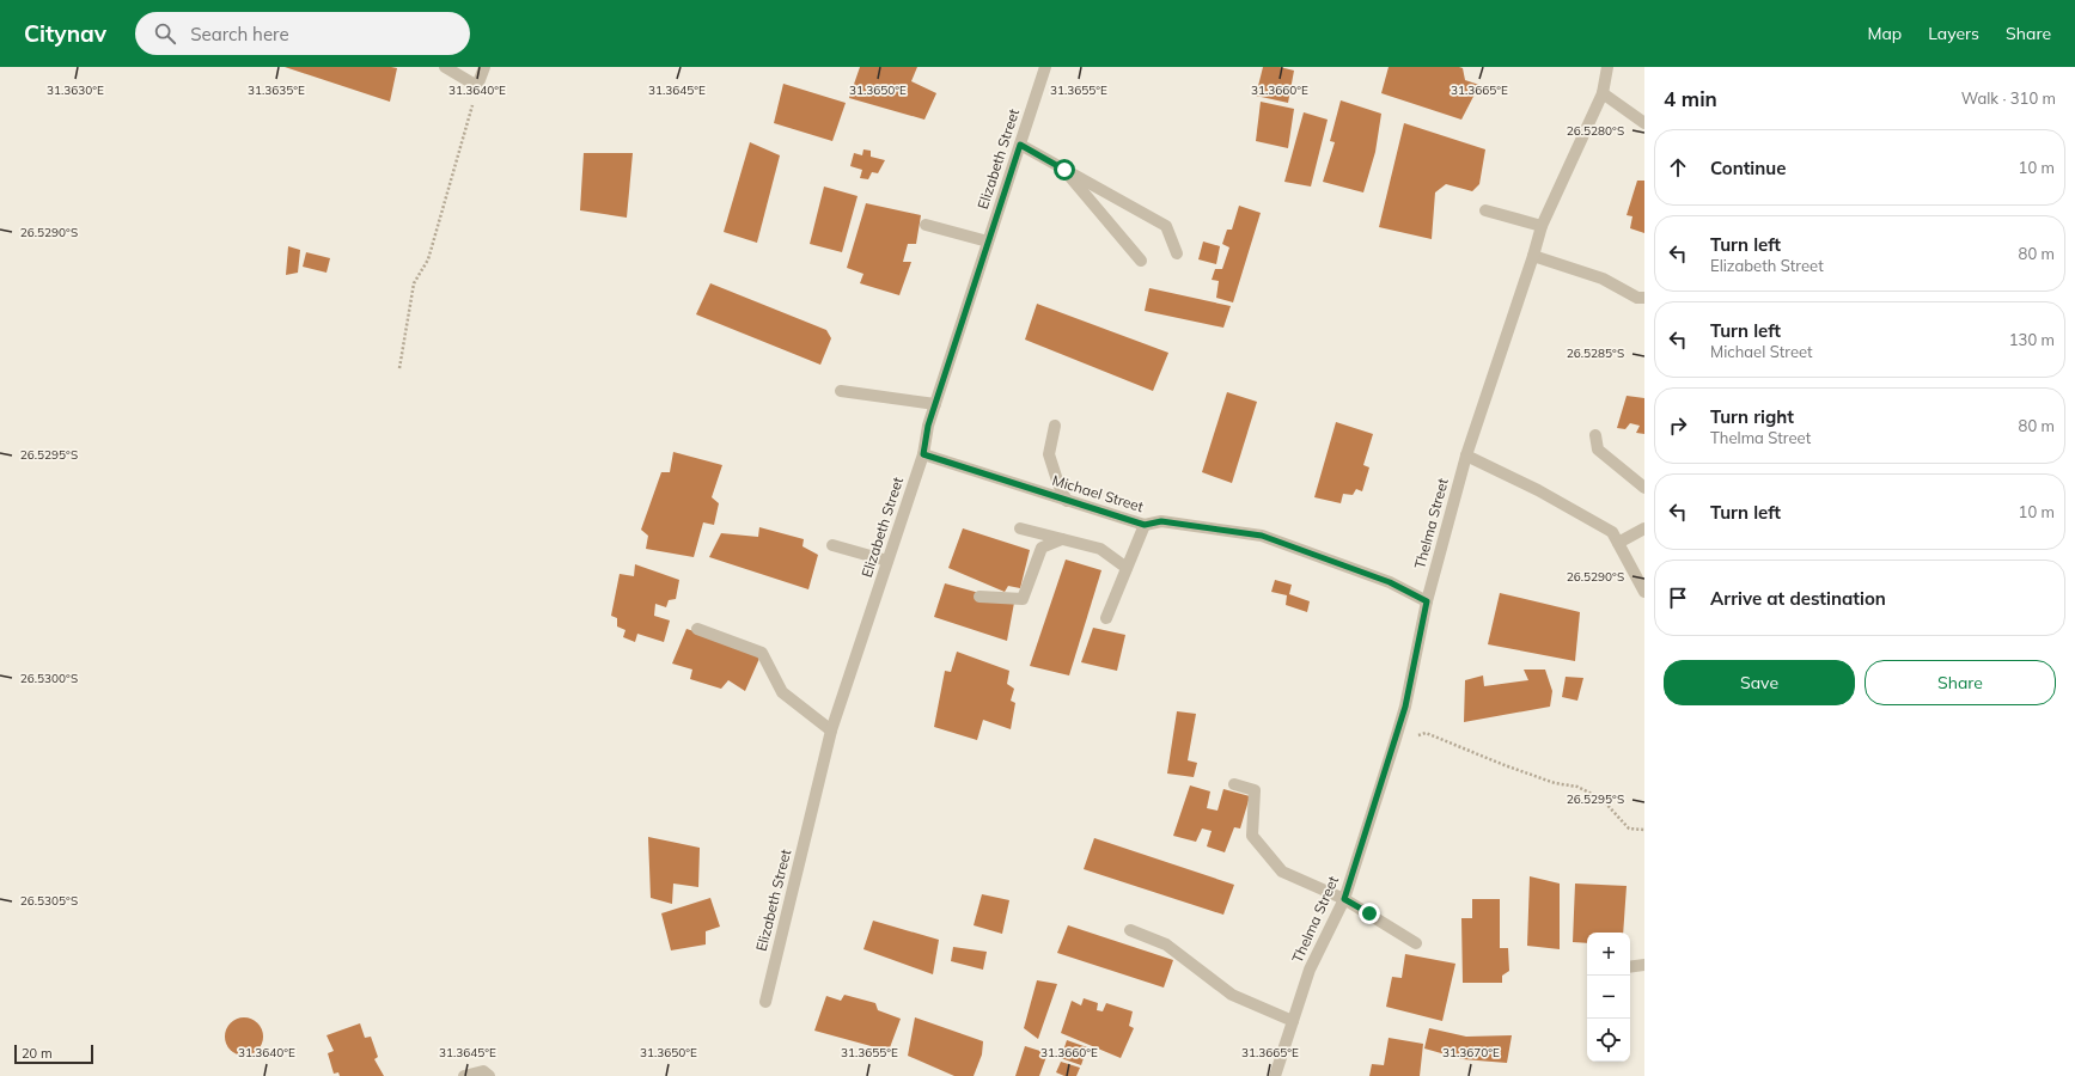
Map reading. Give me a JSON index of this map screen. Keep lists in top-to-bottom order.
{
  "streets": {
    "street": ["Elizabeth Street", "Michael Street", "Thelma Street"]
  },
  "crossings": [
    ["Elizabeth Street", "Michael Street"],
    ["Michael Street", "Thelma Street"]
  ],
  "scale_bar": "20 m",
  "page": {
    "header": "Citynav",
    "search": "Search here",
    "nav": ["Map", "Layers", "Share"],
    "heading": ["4 min", "Walk · 310 m"],
    "list": [
      ["Continue", "10 m"],
      ["Turn left", "Elizabeth Street", "80 m"],
      ["Turn left", "Michael Street", "130 m"],
      ["Turn right", "Thelma Street", "80 m"],
      ["Turn left", "10 m"],
      "Arrive at destination"
    ],
    "buttons": ["Save", "Share"],
    "map_buttons": ["+", "−"],
    "scale": "20 m"
  },
  "coordinates": [
    "31.3630°E",
    "31.3635°E",
    "31.3640°E",
    "31.3645°E",
    "31.3650°E",
    "31.3655°E",
    "31.3660°E",
    "31.3665°E",
    "26.5280°S",
    "26.5290°S",
    "26.5285°S",
    "26.5295°S",
    "26.5300°S",
    "26.5305°S",
    "31.3670°E"
  ]
}
